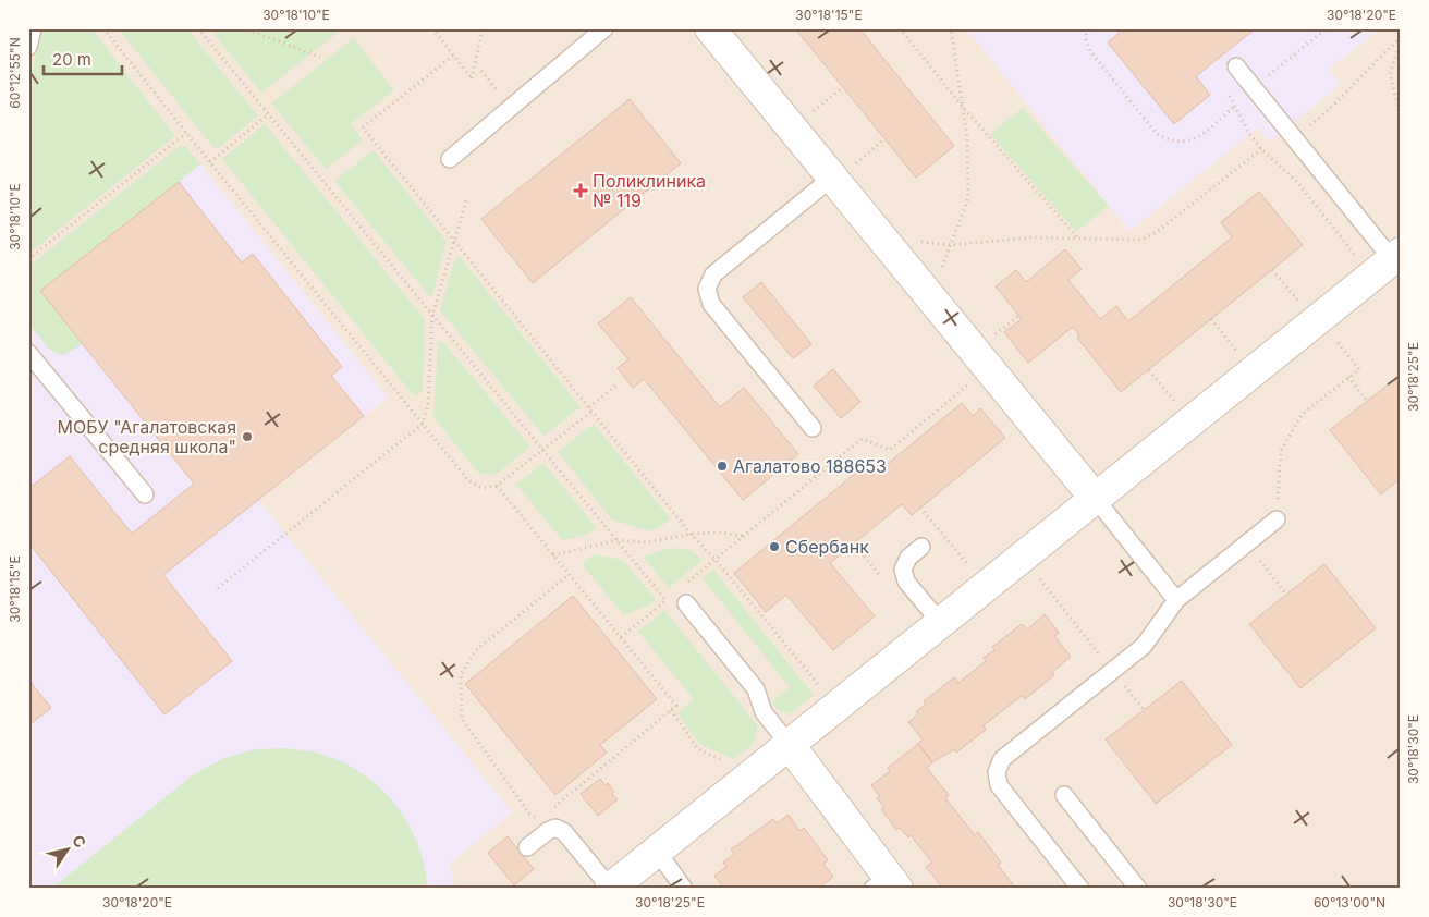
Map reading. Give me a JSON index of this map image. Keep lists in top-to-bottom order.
{
  "places": {
    "health": ["Поликлиника № 119"],
    "other": ["МОБУ \"Агалатовская средняя школа\"", "Агалатово 188653", "Сбербанк"]
  },
  "scale_bar": "20 m",
  "north": "top right",
  "coordinates": [
    "30°18'10\"E",
    "30°18'15\"E",
    "30°18'20\"E",
    "60°12'55\"N",
    "30°18'25\"E",
    "30°18'30\"E",
    "60°13'00\"N"
  ]
}
